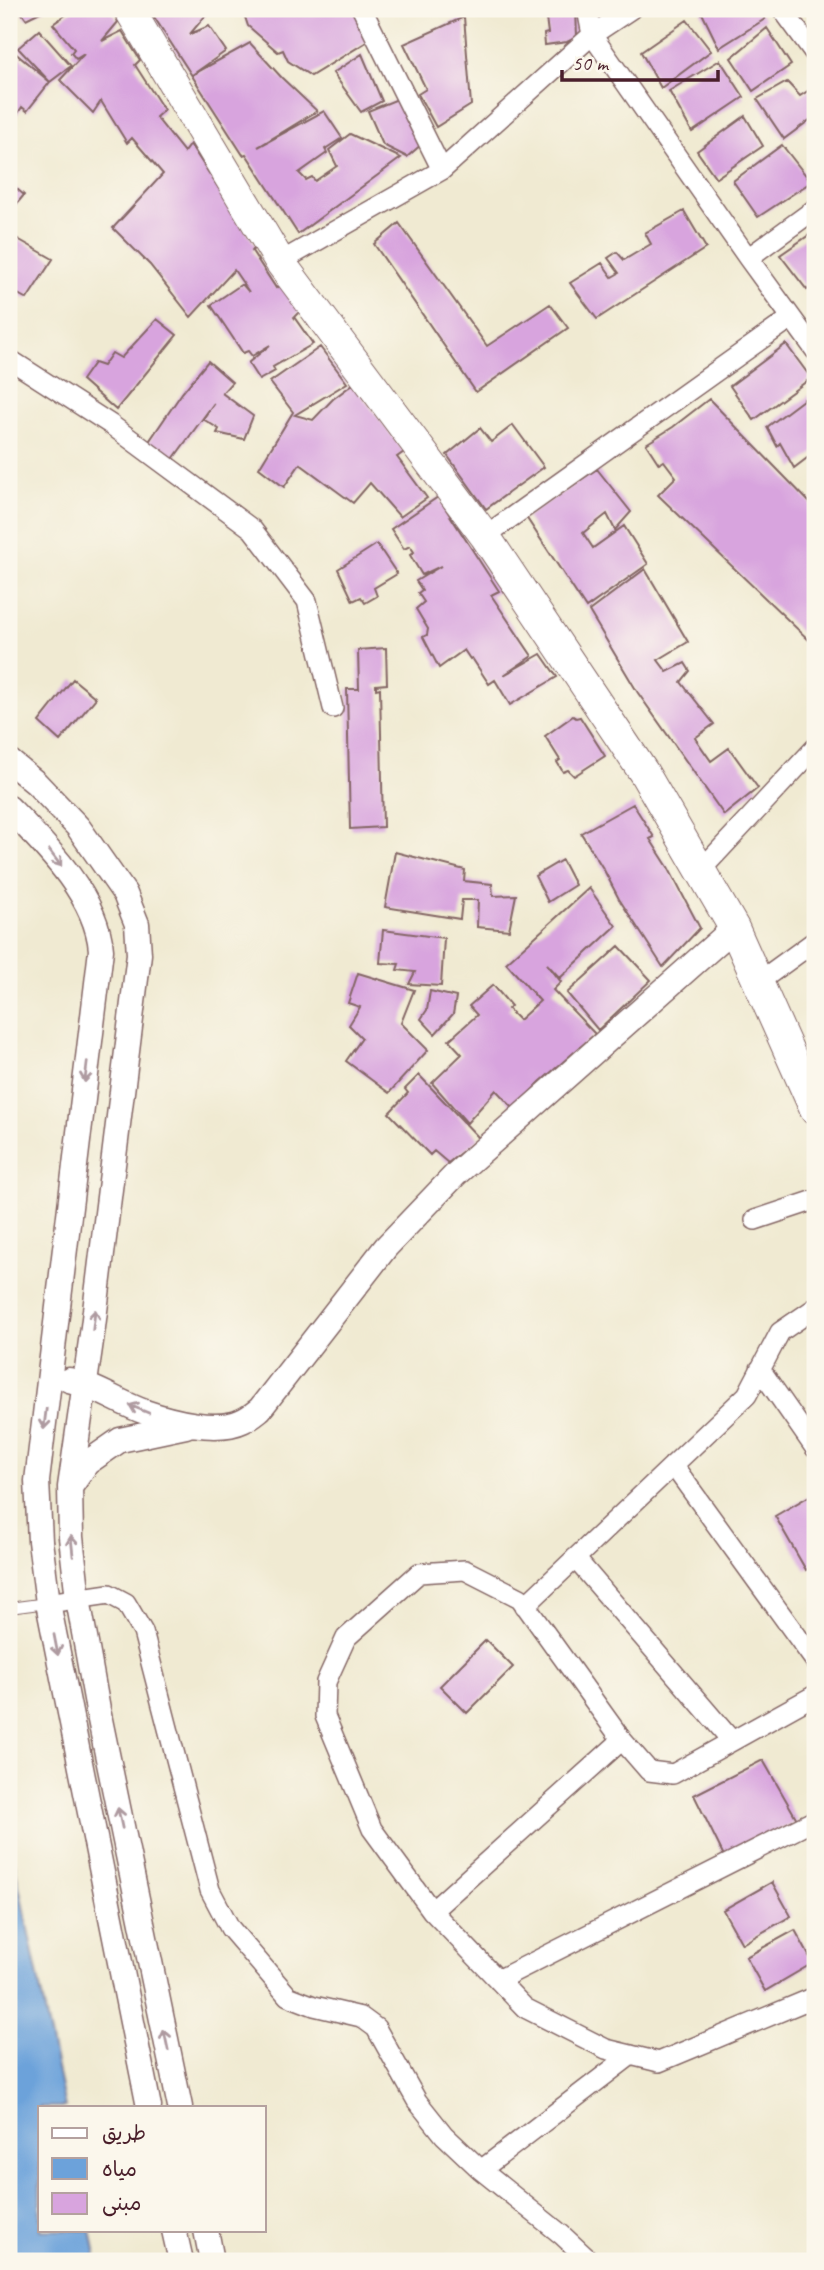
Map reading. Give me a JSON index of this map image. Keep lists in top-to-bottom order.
{
  "legend": ["طريق", "مياه", "مبنى"],
  "scale_bar": "50 m"
}
